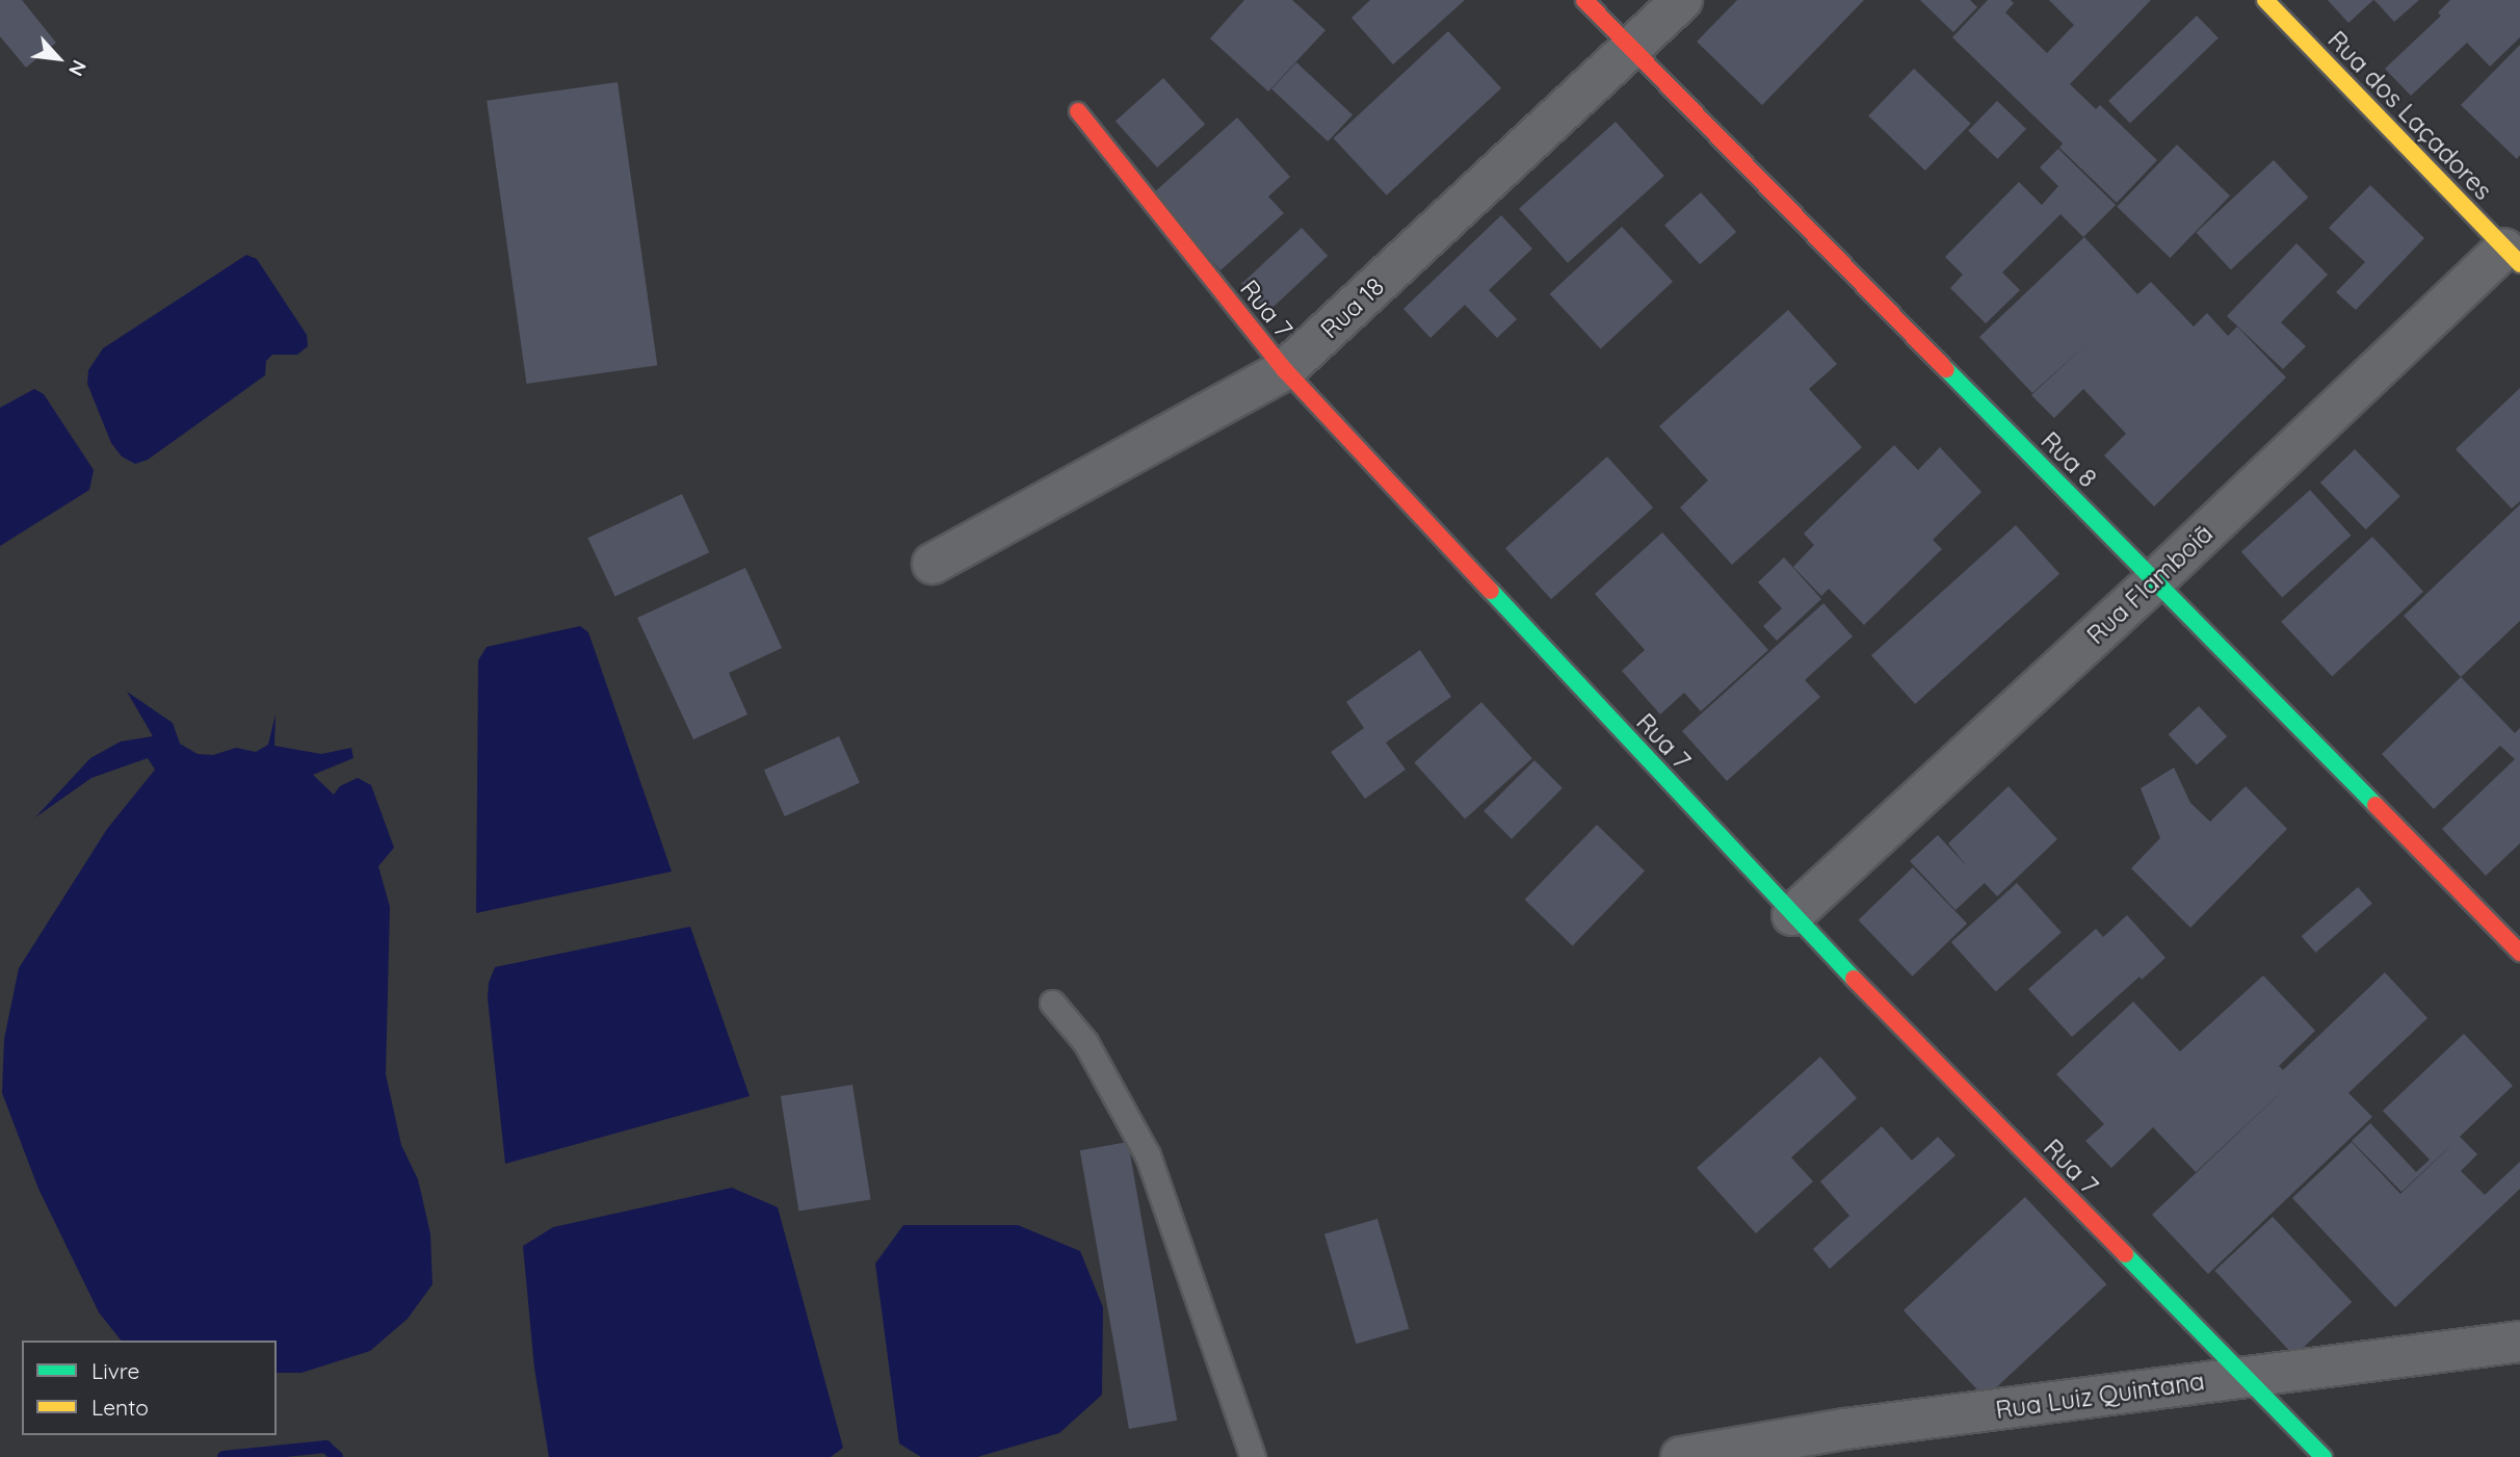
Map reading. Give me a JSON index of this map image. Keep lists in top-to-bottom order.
{
  "streets": {
    "street": [
      "Rua dos Laçadores",
      "Rua 18",
      "Rua 7",
      "Rua 8",
      "Rua Flamboiã",
      "Rua Luiz Quintana"
    ]
  },
  "crossings": [
    ["Rua dos Laçadores", "Rua Flamboiã"],
    ["Rua 18", "Rua 7"],
    ["Rua 18", "Rua 8"],
    ["Rua 7", "Rua Flamboiã"],
    ["Rua 7", "Rua Luiz Quintana"],
    ["Rua 8", "Rua Flamboiã"]
  ],
  "legend": ["Livre", "Lento"],
  "north": "bottom right"
}
